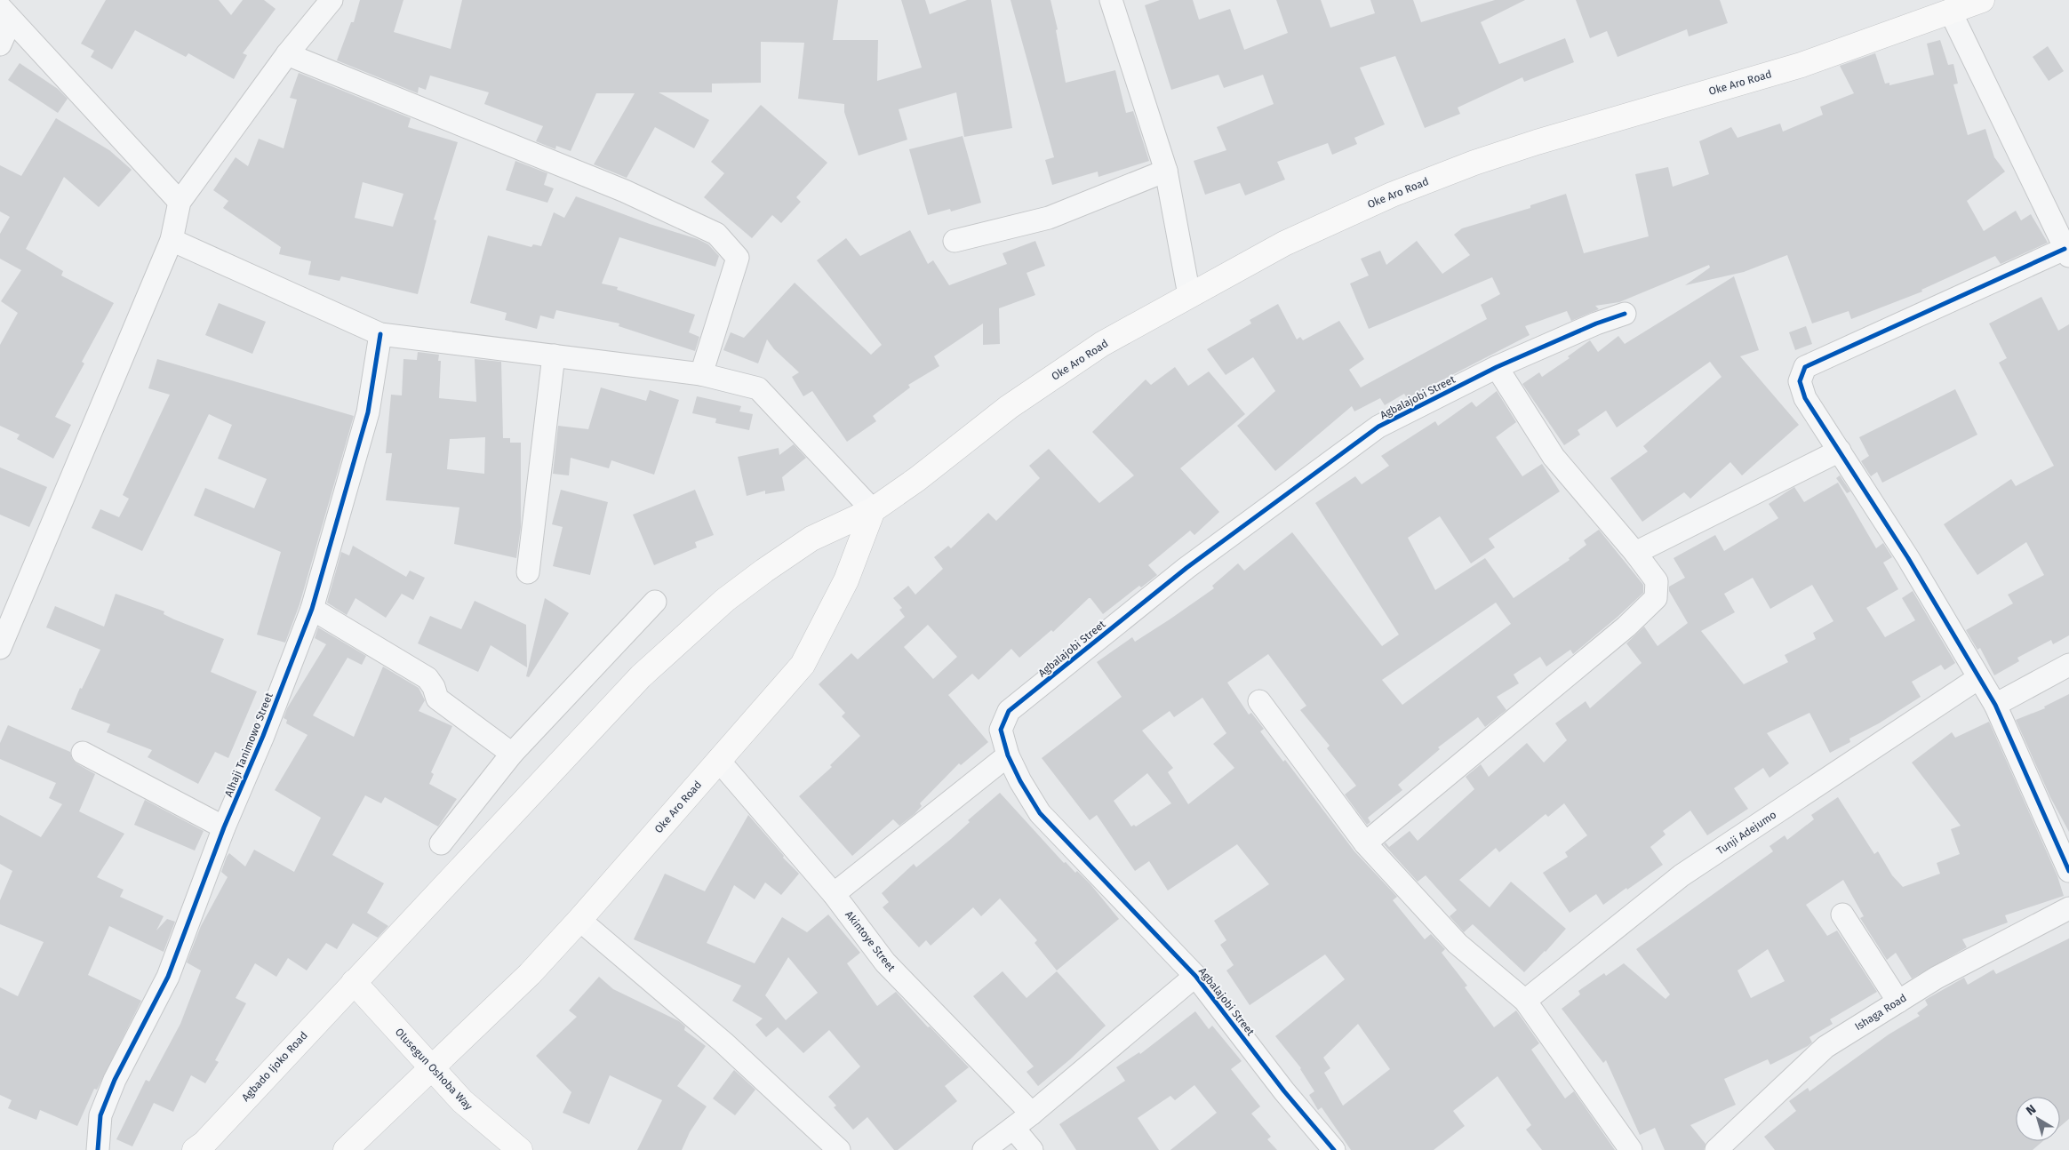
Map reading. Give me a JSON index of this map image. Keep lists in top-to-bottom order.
{
  "streets": {
    "main road": ["Oke Aro Road", "Agbado Ijoko Road", "Olusegun Oshoba Way"],
    "street": [
      "Agbalajobi Street",
      "Alhaji Tanimowo Street",
      "Tunji Adejumo",
      "Akintoye Street",
      "Ishaga Road"
    ]
  },
  "crossings": [
    ["Oke Aro Road", "Akintoye Street"],
    ["Oke Aro Road", "Agbado Ijoko Road"],
    ["Oke Aro Road", "Olusegun Oshoba Way"],
    ["Agbado Ijoko Road", "Olusegun Oshoba Way"]
  ],
  "north": "top left"
}
